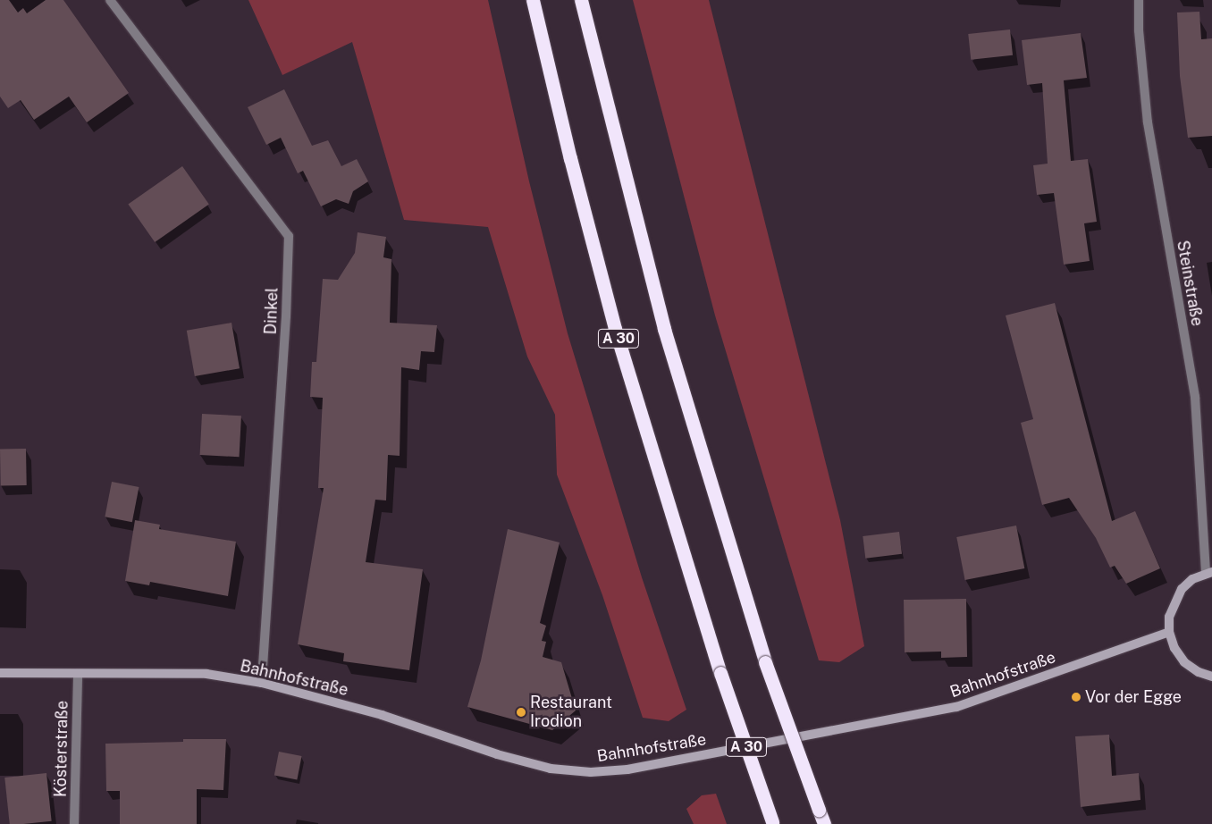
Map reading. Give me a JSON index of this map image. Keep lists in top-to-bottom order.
{
  "streets": {
    "highway": ["A 30"],
    "street": [
      "Steinstraße",
      "Dinkel",
      "Bahnhofstraße",
      "Kösterstraße"
    ]
  },
  "crossings": [
    ["Dinkel", "Bahnhofstraße"],
    ["Bahnhofstraße", "Kösterstraße"]
  ],
  "places": ["Vor der Egge", "Restaurant Irodion"]
}
